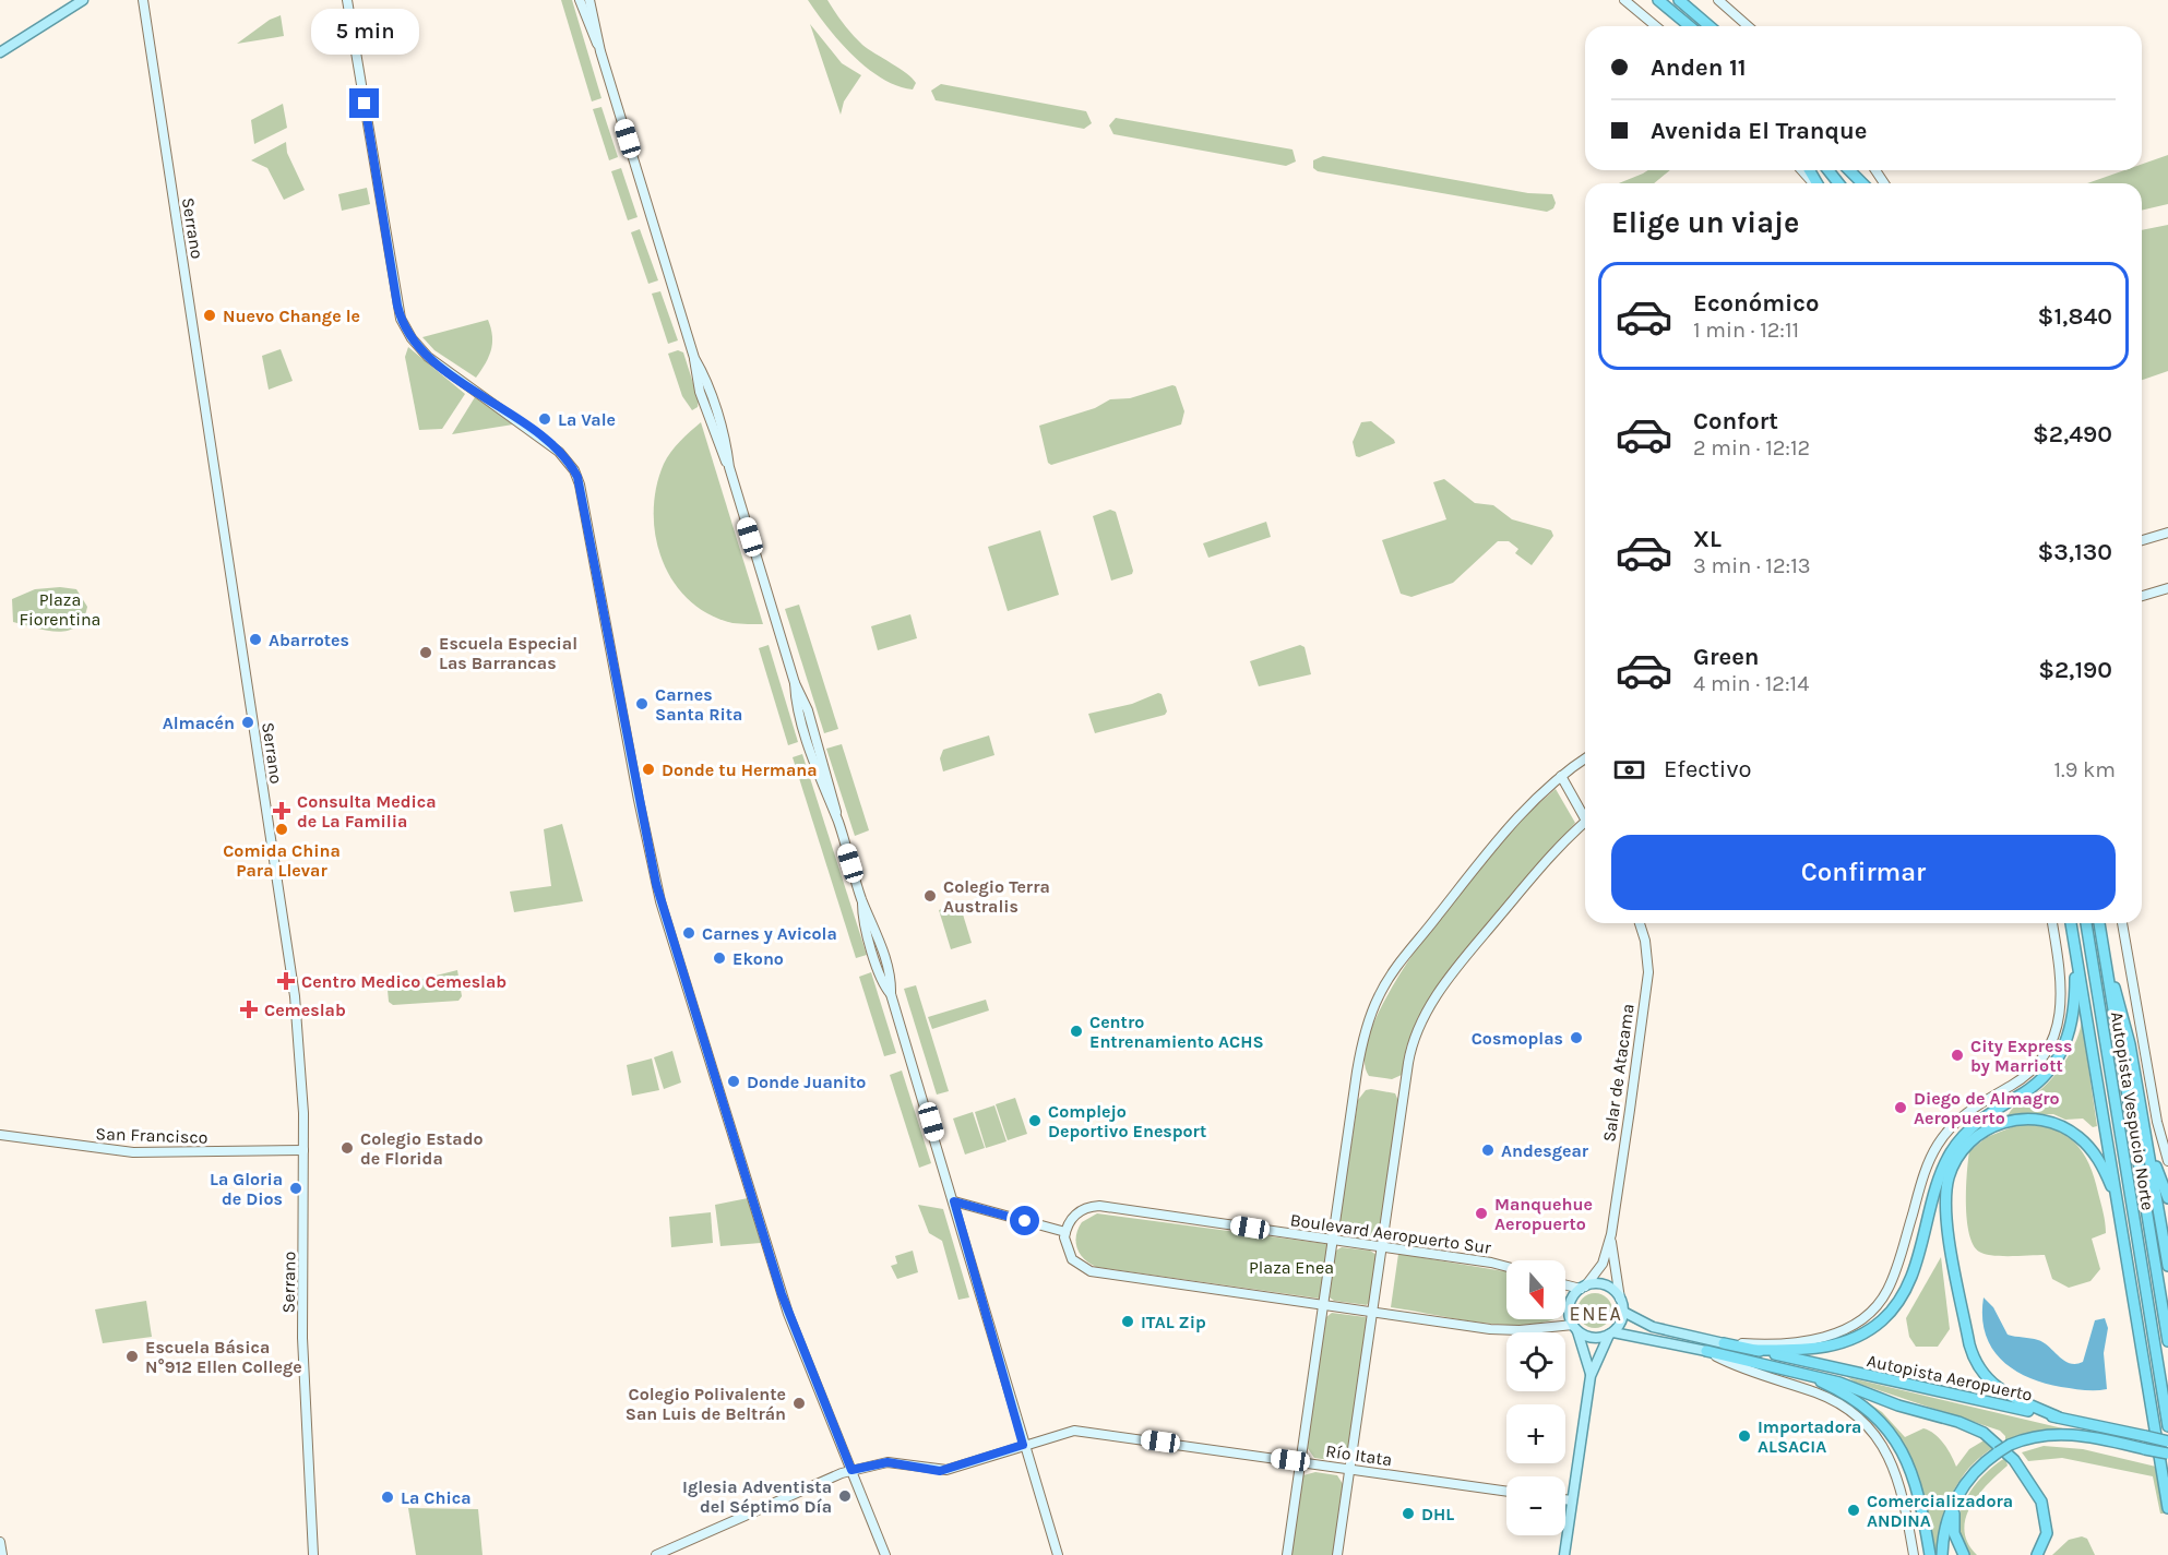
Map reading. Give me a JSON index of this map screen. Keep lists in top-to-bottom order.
{
  "streets": {
    "highway": ["Autopista Vespucio Norte", "Autopista Aeropuerto"],
    "street": [
      "Serrano",
      "Salar de Atacama",
      "San Francisco",
      "Boulevard Aeropuerto Sur",
      "Río Itata"
    ]
  },
  "crossings": [
    ["Serrano", "San Francisco"]
  ],
  "districts": ["ENEA"],
  "parks": ["Plaza Fiorentina", "Plaza Enea"],
  "places": {
    "other": [
      "Nuevo Change le",
      "La Vale",
      "Abarrotes",
      "Escuela Especial Las Barrancas",
      "Carnes Santa Rita",
      "Almacén",
      "Donde tu Hermana",
      "Comida China Para Llevar",
      "Colegio Terra Australis",
      "Carnes y Avicola",
      "Ekono",
      "Centro Entrenamiento ACHS",
      "Cosmoplas",
      "City Express by Marriott",
      "Donde Juanito",
      "Diego de Almagro Aeropuerto",
      "Complejo Deportivo Enesport",
      "Colegio Estado de Florida",
      "Andesgear",
      "La Gloria de Dios",
      "Manquehue Aeropuerto",
      "ITAL Zip",
      "Escuela Básica N°912 Ellen College",
      "Colegio Polivalente San Luis de Beltrán",
      "Importadora ALSACIA",
      "Iglesia Adventista del Séptimo Día",
      "La Chica",
      "Comercializadora ANDINA",
      "DHL"
    ],
    "health": ["Consulta Medica de La Familia", "Centro Medico Cemeslab", "Cemeslab"]
  },
  "north": "bottom",
  "page": {
    "bubble": "5 min",
    "banner": ["Anden 11", "Avenida El Tranque"],
    "heading": "Elige un viaje",
    "list": [
      {
        "name": "Económico",
        "note": "1 min · 12:11",
        "value": "$1,840"
      },
      {
        "name": "Confort",
        "note": "2 min · 12:12",
        "value": "$2,490"
      },
      {
        "name": "XL",
        "note": "3 min · 12:13",
        "value": "$3,130"
      },
      {
        "name": "Green",
        "note": "4 min · 12:14",
        "value": "$2,190"
      }
    ],
    "pay": ["Efectivo", "1.9 km"],
    "buttons": "Confirmar",
    "map_buttons": ["+", "−"]
  }
}
